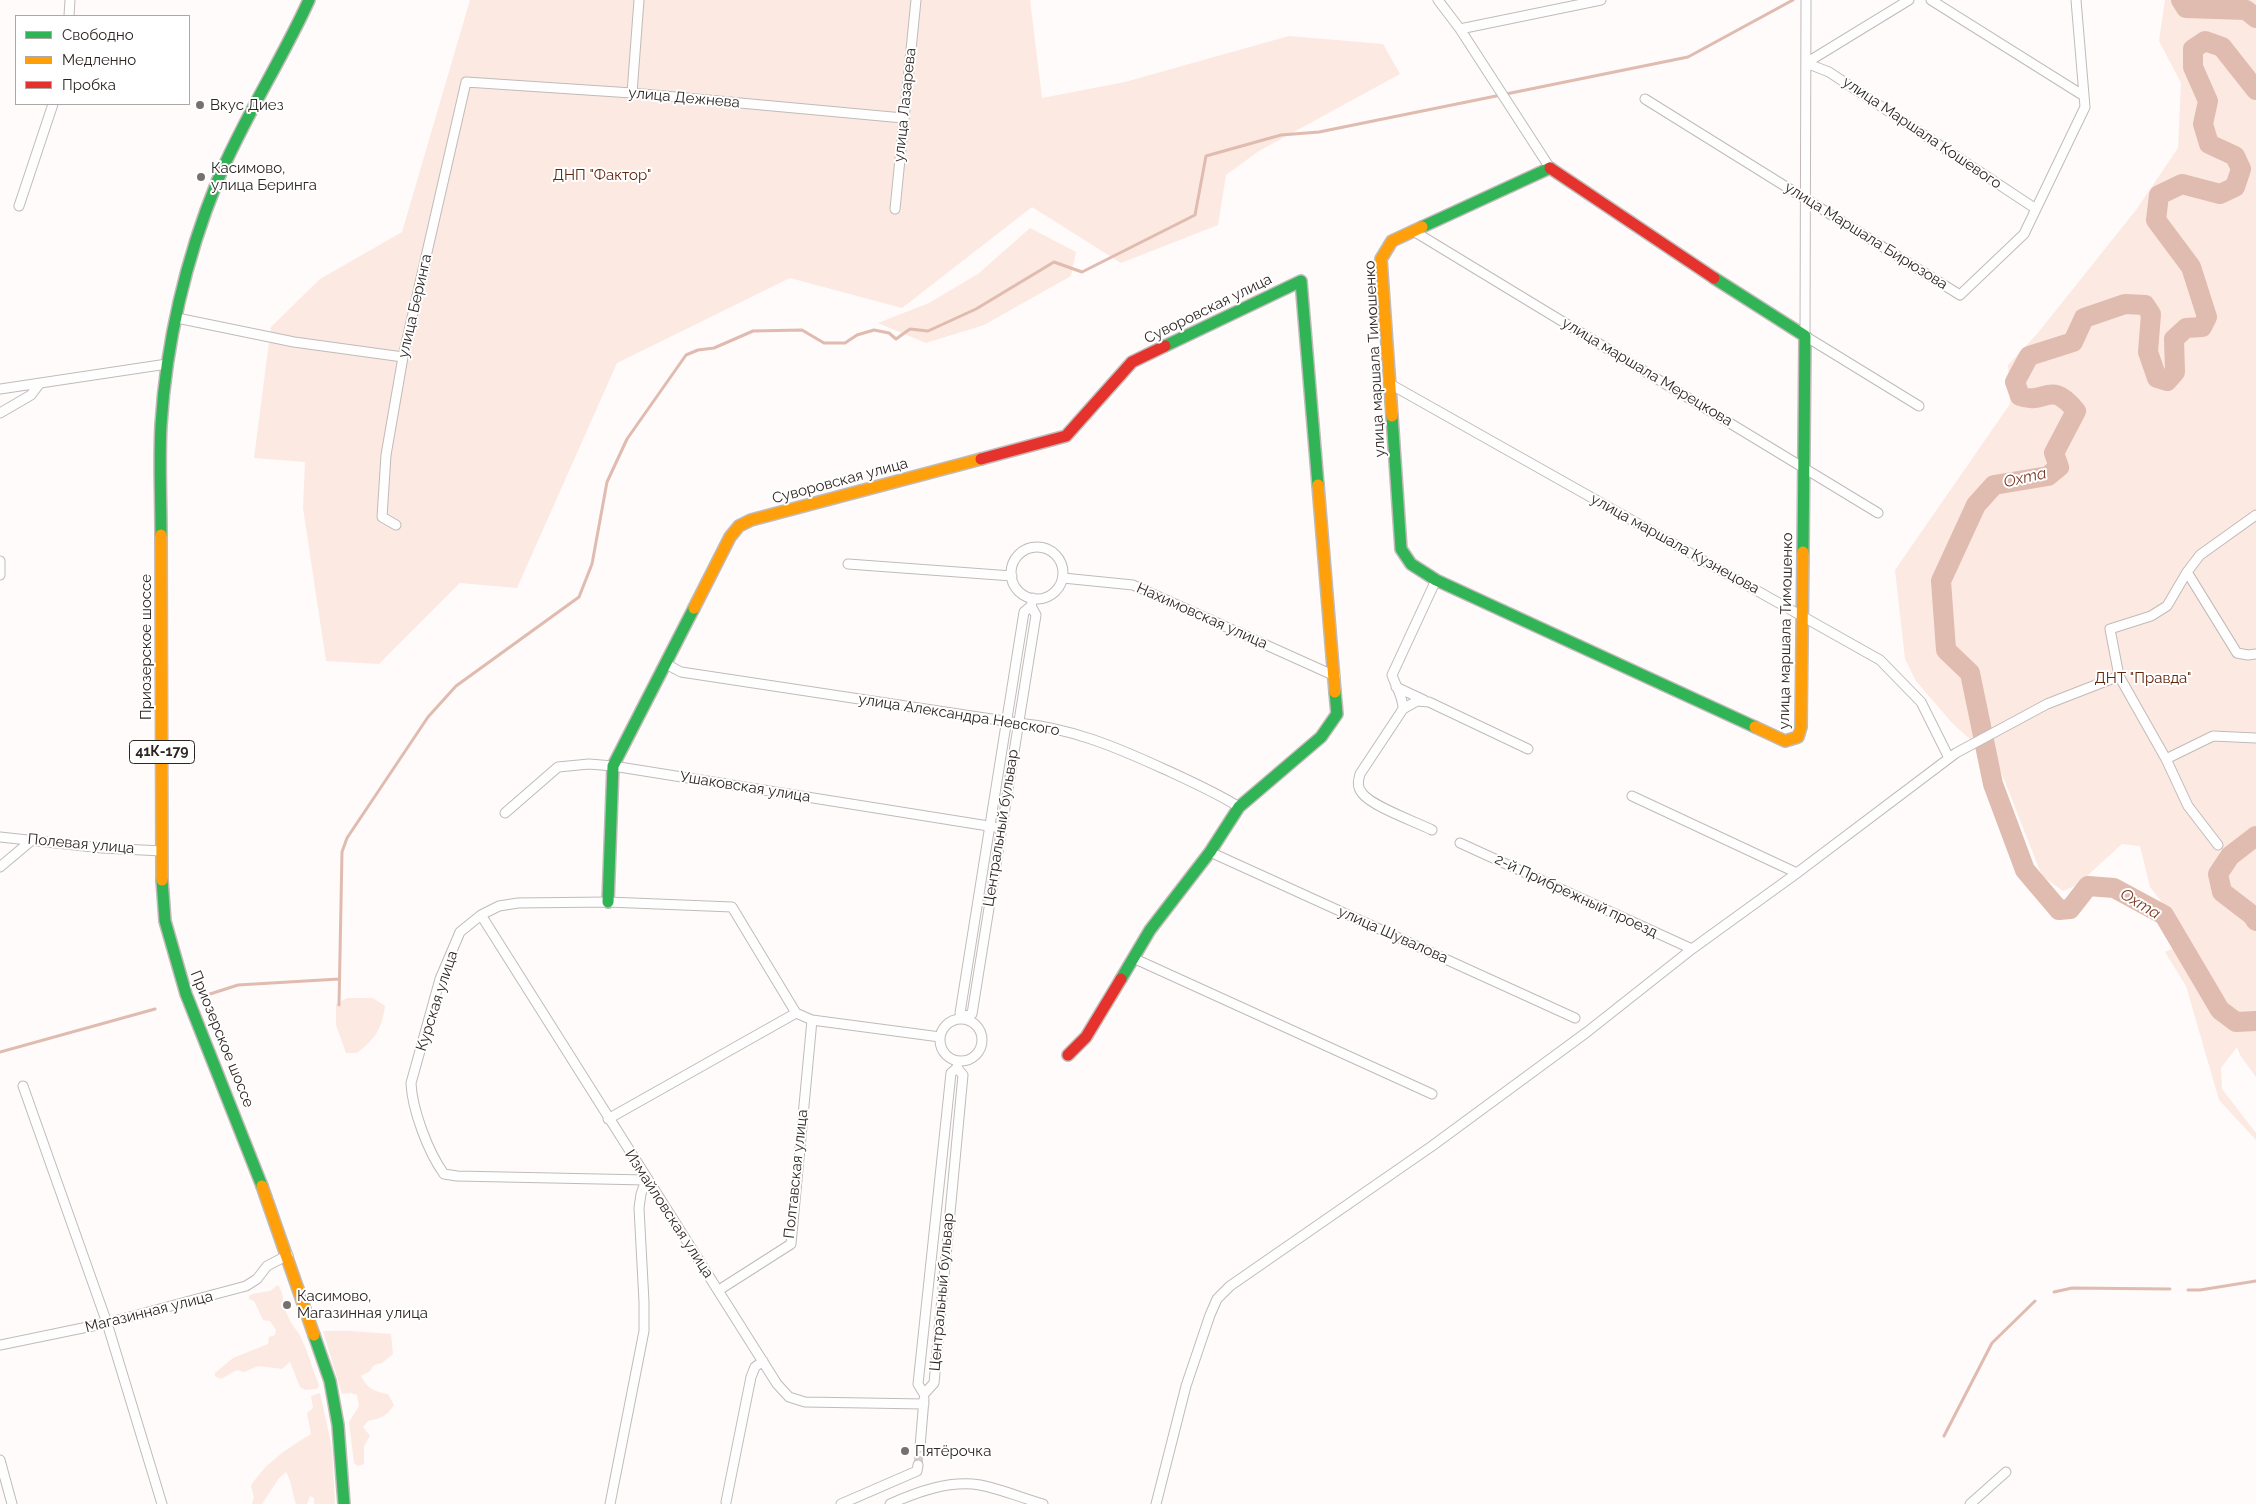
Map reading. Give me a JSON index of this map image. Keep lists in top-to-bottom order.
{
  "streets": {
    "street": [
      "улица Дежнева",
      "улица Лазарева",
      "улица Маршала Кошевого",
      "улица Маршала Бирюзова",
      "улица Беринга",
      "Суворовская улица",
      "улица маршала Тимошенко",
      "улица маршала Мерецкова",
      "улица маршала Кузнецова",
      "Нахимовская улица",
      "Приозерское шоссе",
      "улица Александра Невского",
      "41К-179",
      "Ушаковская улица",
      "Центральный бульвар",
      "Полевая улица",
      "2-й Прибрежный проезд",
      "улица Шувалова",
      "Курская улица",
      "Полтавская улица",
      "Измайловская улица",
      "Магазинная улица"
    ]
  },
  "crossings": [
    ["улица Дежнева", "улица Лазарева"],
    ["улица Дежнева", "улица Беринга"],
    ["улица Маршала Кошевого", "улица Маршала Бирюзова"],
    ["Суворовская улица", "Нахимовская улица"],
    ["Суворовская улица", "улица Александра Невского"],
    ["Суворовская улица", "Ушаковская улица"],
    ["Суворовская улица", "Курская улица"],
    ["улица маршала Тимошенко", "улица маршала Мерецкова"],
    ["улица маршала Тимошенко", "улица маршала Кузнецова"],
    ["Нахимовская улица", "Центральный бульвар"],
    ["Приозерское шоссе", "Полевая улица"],
    ["Приозерское шоссе", "Магазинная улица"],
    ["улица Александра Невского", "Центральный бульвар"],
    ["Ушаковская улица", "Центральный бульвар"],
    ["Центральный бульвар", "Измайловская улица"],
    ["Курская улица", "Измайловская улица"],
    ["Полтавская улица", "Измайловская улица"]
  ],
  "water": ["Охта"],
  "parks": ["ДНП \"Фактор\"", "ДНТ \"Правда\""],
  "places": [
    "Вкус Диез",
    "Касимово, улица Беринга",
    "Касимово, Магазинная улица",
    "Пятёрочка"
  ],
  "legend": ["Свободно", "Медленно", "Пробка"]
}
